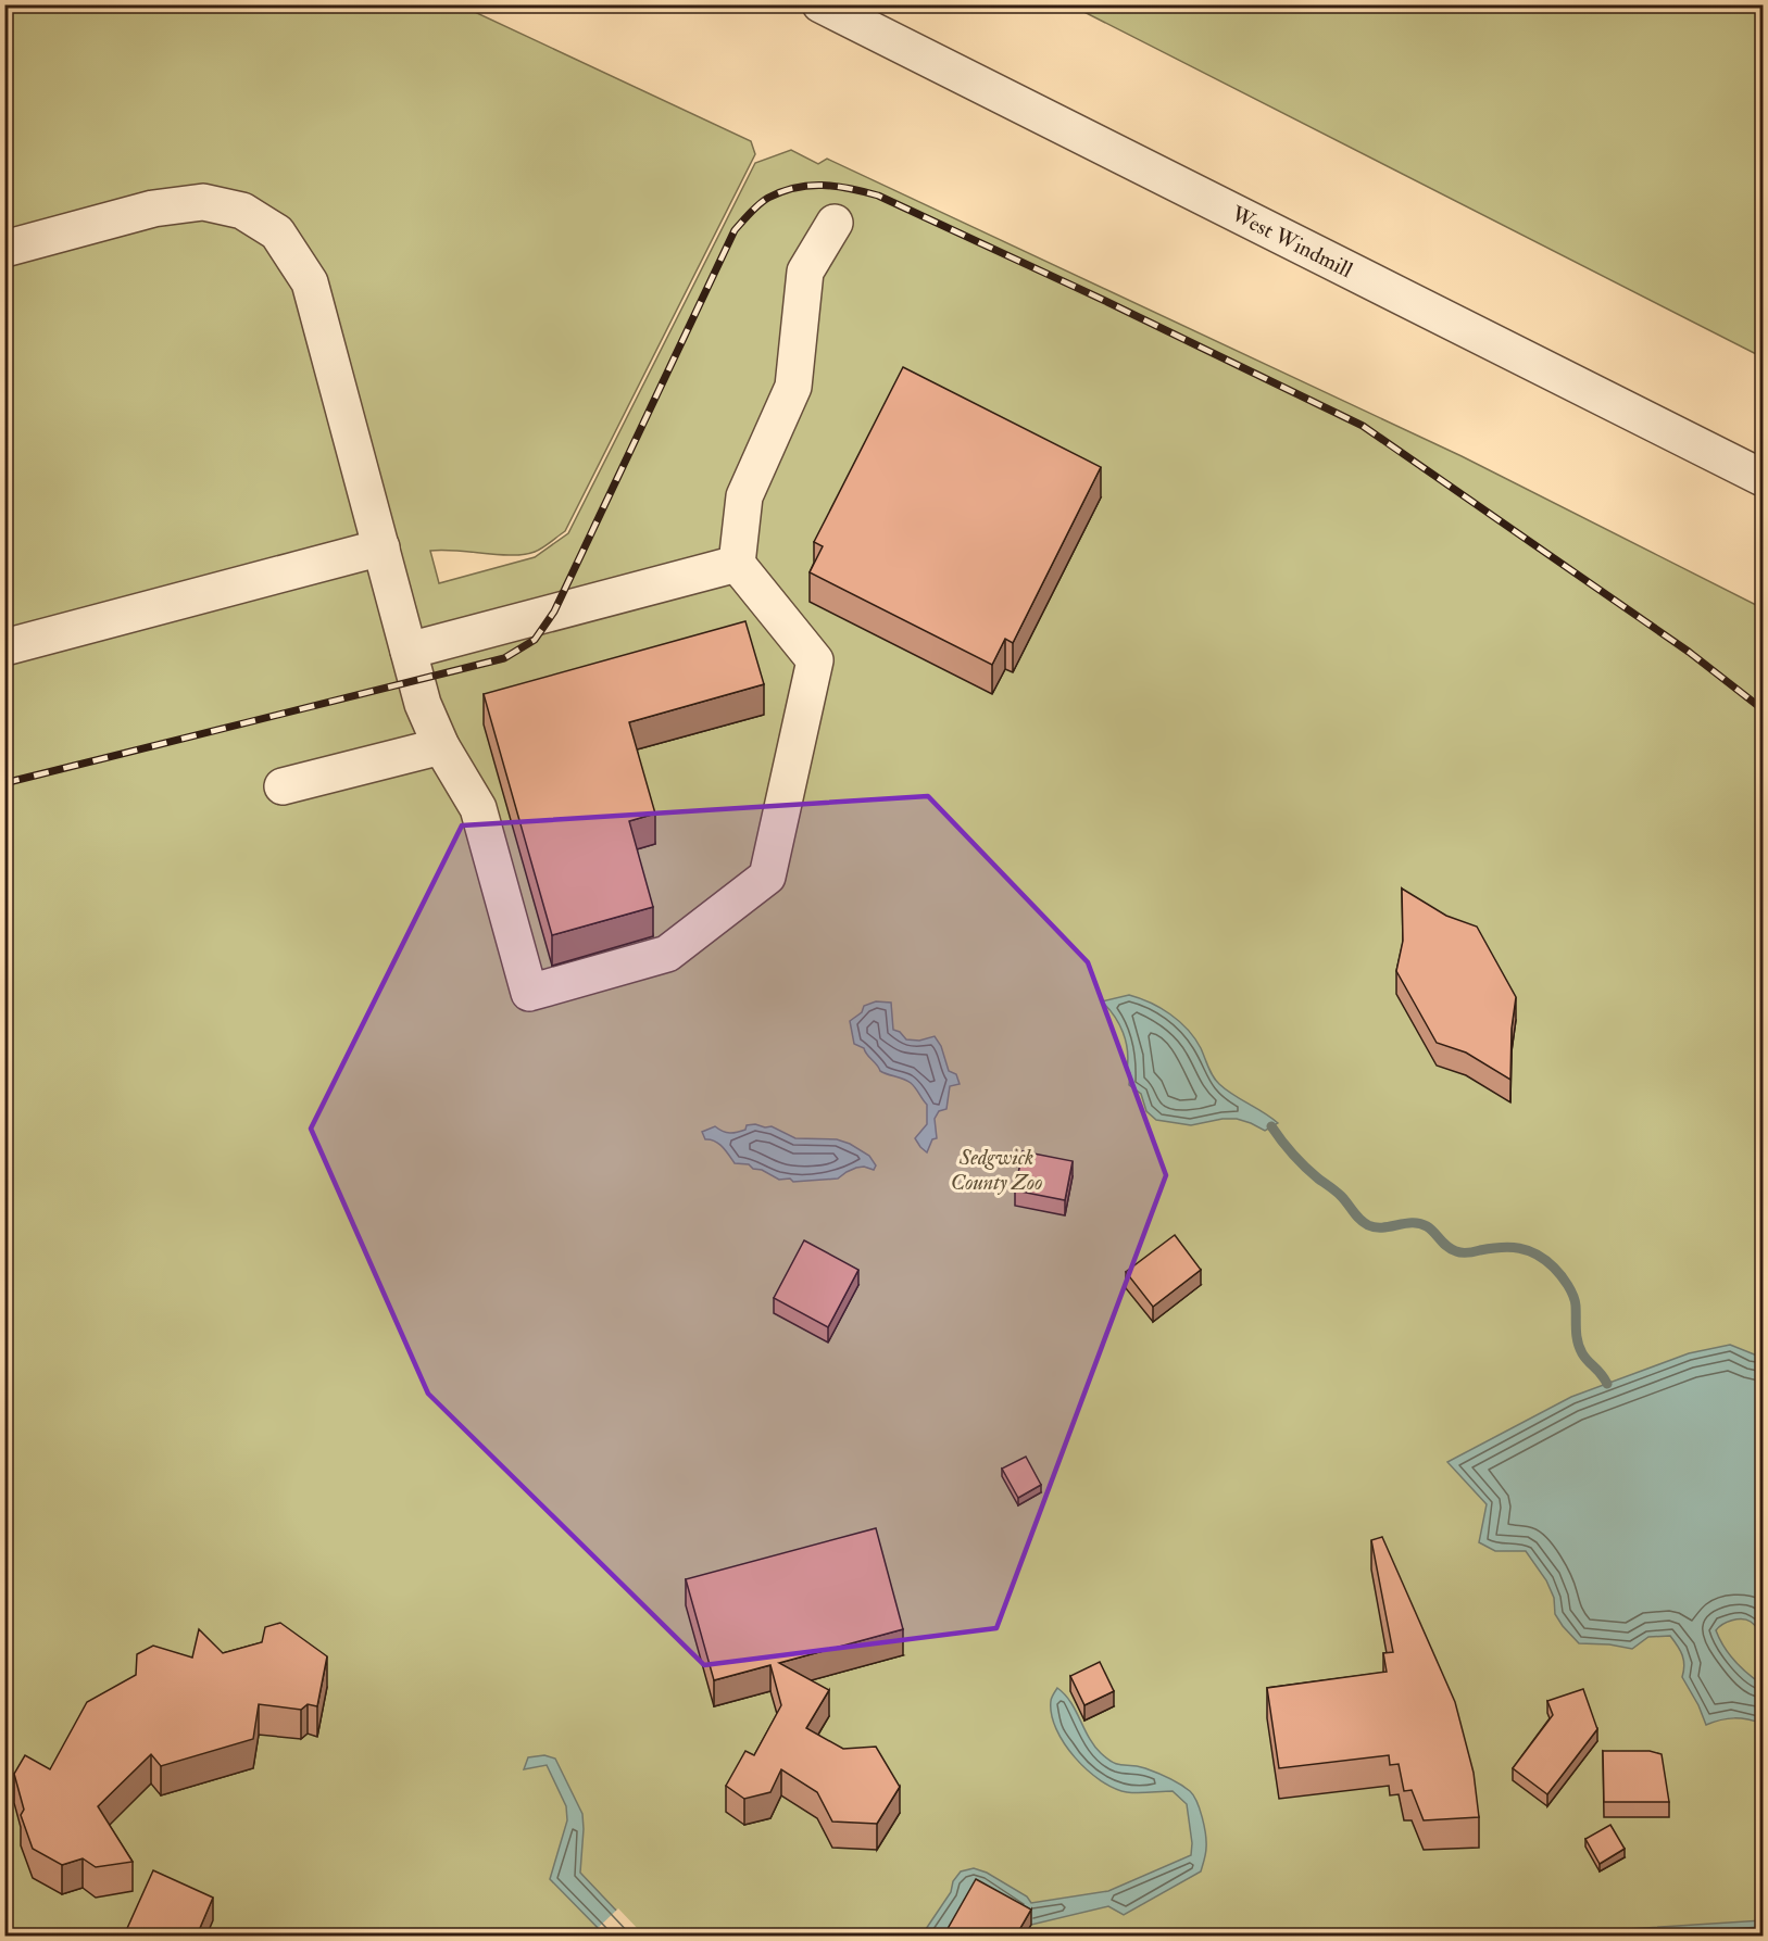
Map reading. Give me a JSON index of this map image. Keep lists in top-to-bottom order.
{
  "streets": {
    "street": ["West Windmill"]
  },
  "parks": ["Sedgwick County Zoo"]
}
